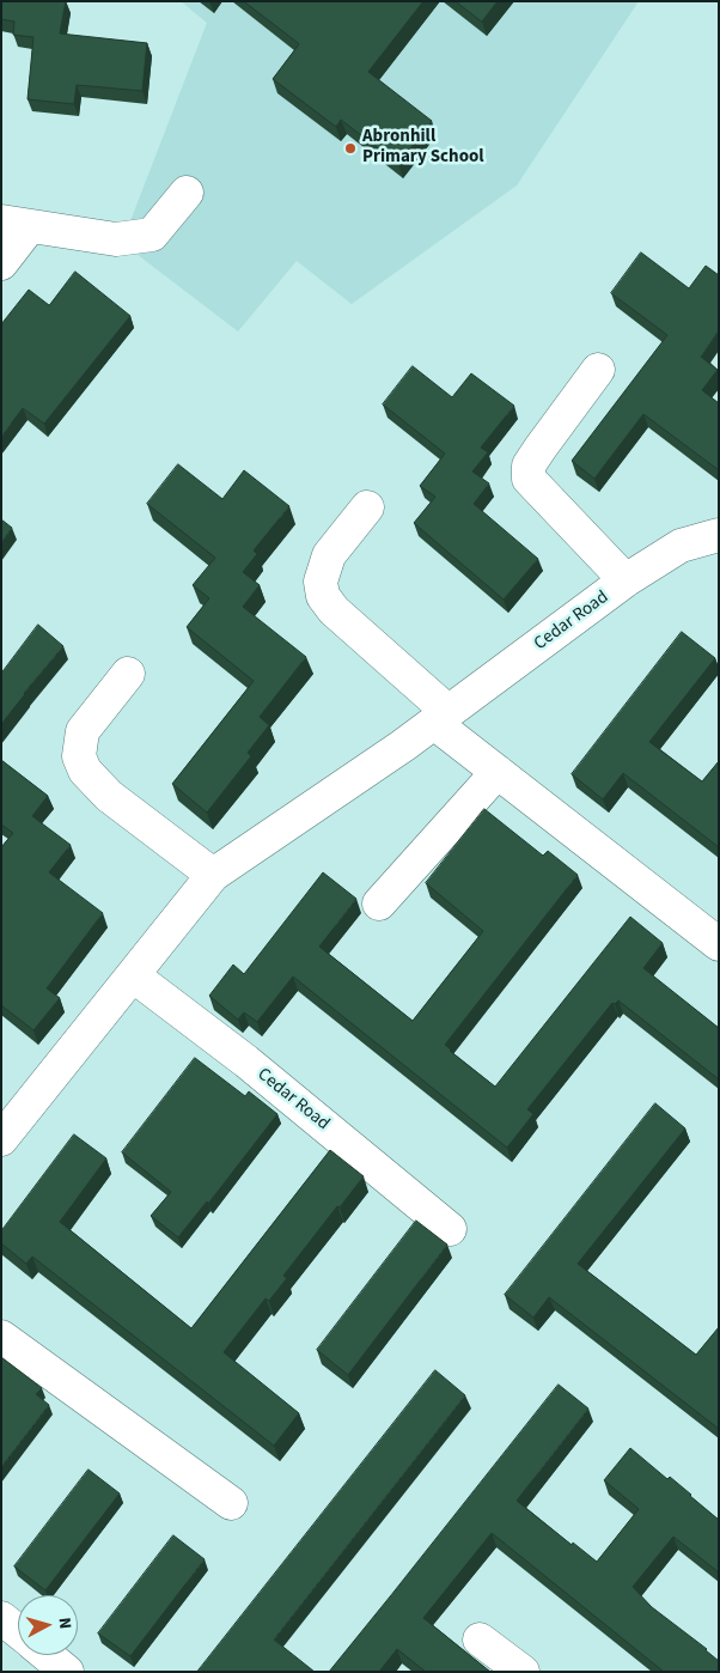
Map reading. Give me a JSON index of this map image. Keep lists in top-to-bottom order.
{
  "streets": {
    "street": ["Cedar Road"]
  },
  "places": ["Abronhill Primary School"],
  "north": "right"
}
